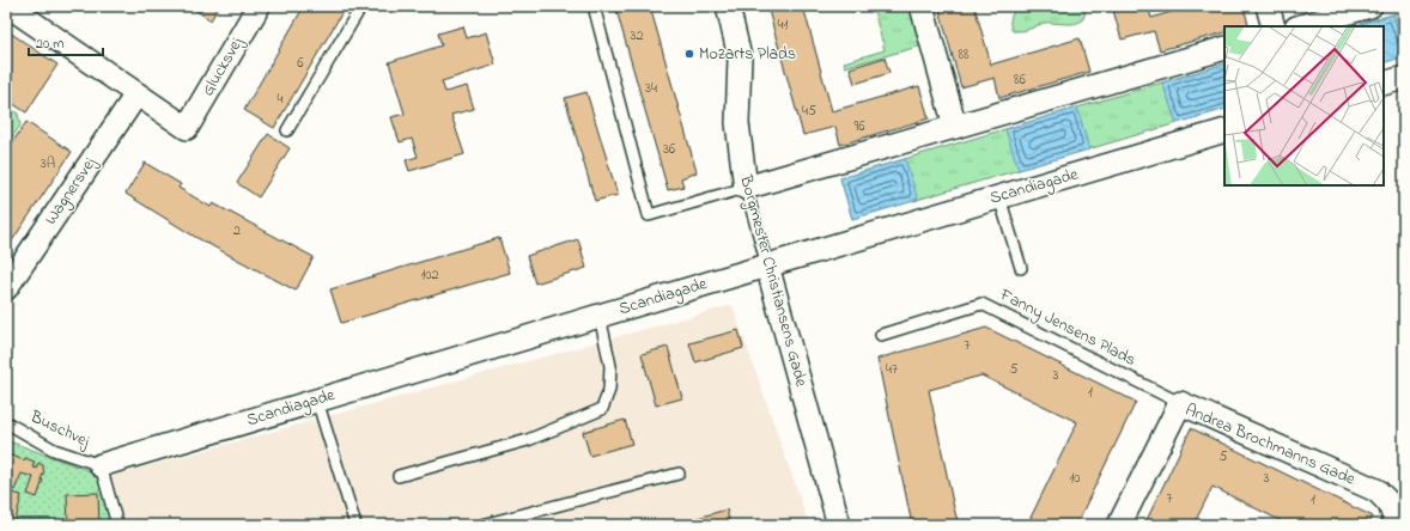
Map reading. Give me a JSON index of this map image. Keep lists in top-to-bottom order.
{
  "streets": {
    "street": [
      "Glucksvej",
      "Scandiagade",
      "Wagnersvej",
      "Borgmester Christiansens Gade",
      "Andrea Brochmanns Gade"
    ],
    "lane": ["Fanny Jensens Plads", "Buschvej"]
  },
  "crossings": [
    ["Glucksvej", "Wagnersvej"],
    ["Scandiagade", "Borgmester Christiansens Gade"],
    ["Scandiagade", "Buschvej"],
    ["Fanny Jensens Plads", "Andrea Brochmanns Gade"]
  ],
  "places": ["Mozarts Plads"],
  "house_numbers": [
    "41",
    "32",
    "88",
    "6",
    "86",
    "34",
    "4",
    "45",
    "96",
    "36",
    "3A",
    "2",
    "102",
    "7",
    "47",
    "5",
    "3",
    "1",
    "5",
    "10",
    "3",
    "7",
    "1"
  ],
  "scale_bar": "20 m"
}
